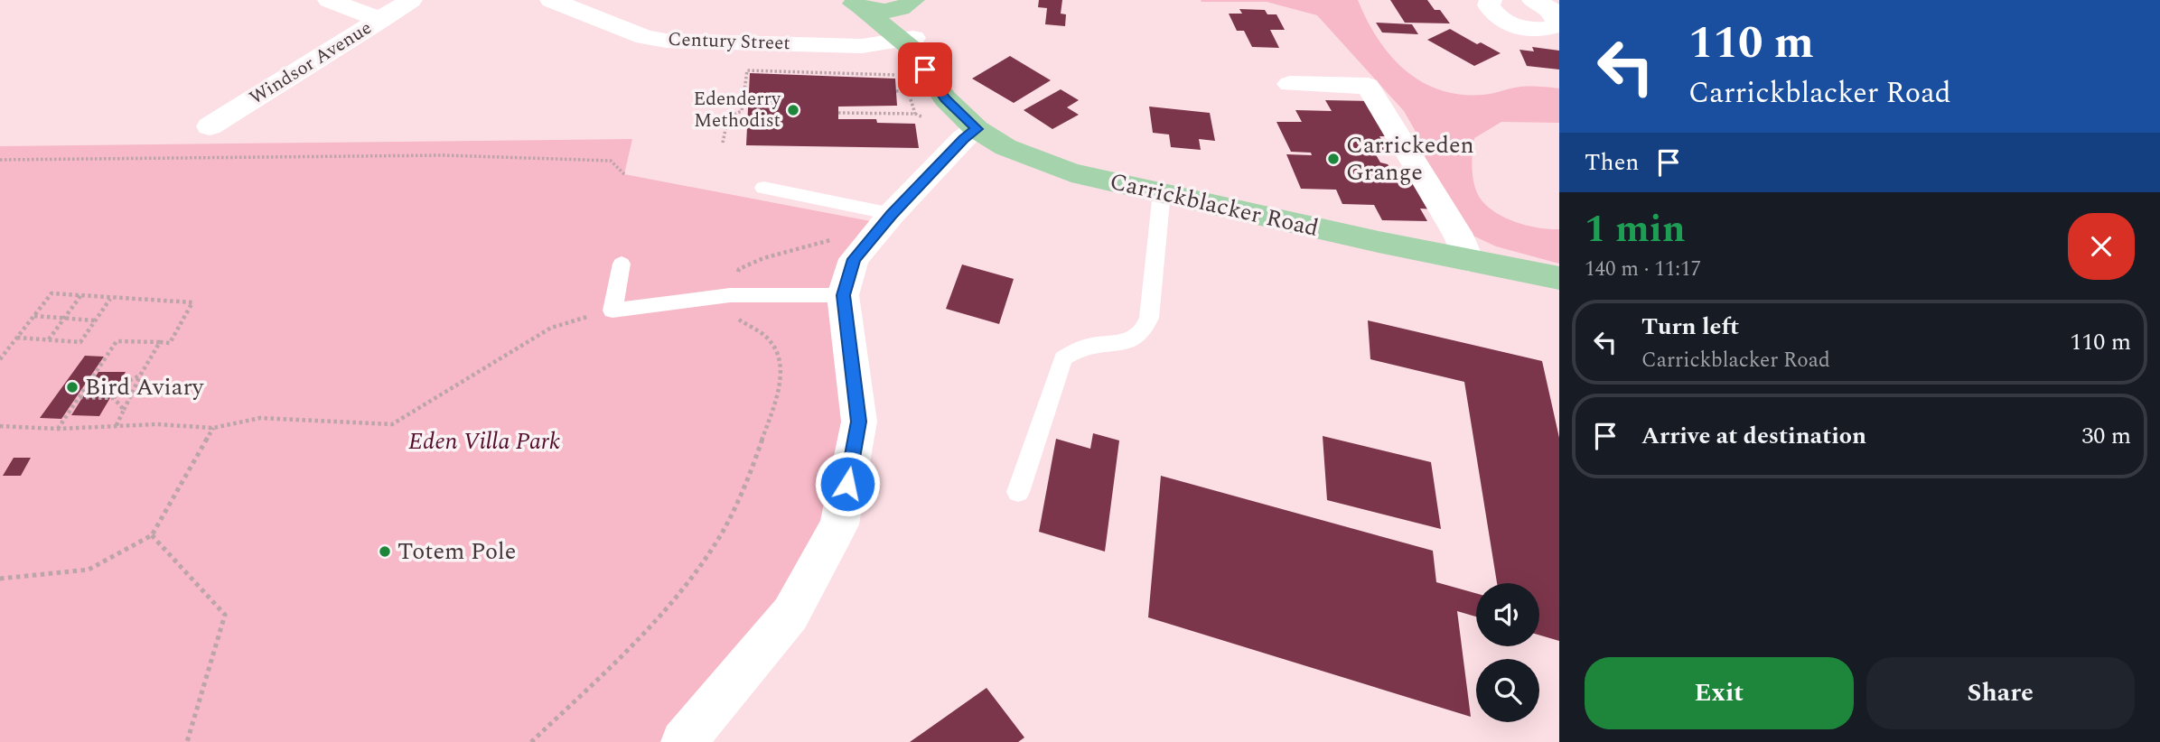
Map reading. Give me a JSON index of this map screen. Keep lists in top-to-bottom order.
{
  "streets": {
    "main road": ["Carrickblacker Road"],
    "street": ["Century Street", "Windsor Avenue"]
  },
  "crossings": [
    ["Century Street", "Carrickblacker Road"]
  ],
  "parks": ["Eden Villa Park"],
  "places": [
    "Edenderry Methodist",
    "Carrickeden Grange",
    "Bird Aviary",
    "Totem Pole"
  ],
  "page": {
    "turn": ["110 m", "Carrickblacker Road"],
    "then": "Then",
    "heading": ["1 min", "140 m · 11:17"],
    "list": [
      {
        "name": "Turn left",
        "note": "Carrickblacker Road",
        "value": "110 m"
      },
      {
        "name": "Arrive at destination",
        "value": "30 m"
      }
    ],
    "buttons": ["Exit", "Share"]
  }
}
